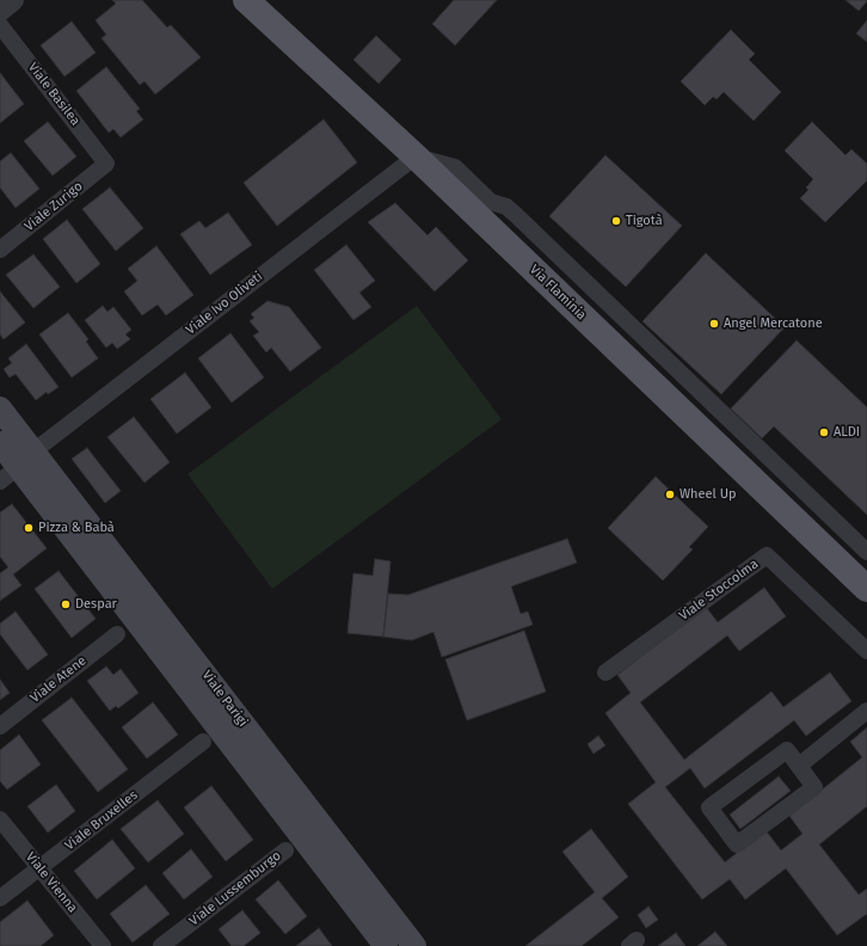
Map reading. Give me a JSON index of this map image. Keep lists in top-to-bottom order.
{
  "streets": {
    "main road": ["Via Flaminia", "Viale Parigi"],
    "street": [
      "Viale Basilea",
      "Viale Zurigo",
      "Viale Ivo Oliveti",
      "Viale Stoccolma",
      "Viale Atene",
      "Viale Bruxelles",
      "Viale Vienna",
      "Viale Lussemburgo"
    ]
  },
  "crossings": [
    ["Viale Basilea", "Viale Zurigo"],
    ["Via Flaminia", "Viale Ivo Oliveti"],
    ["Viale Ivo Oliveti", "Viale Parigi"],
    ["Viale Bruxelles", "Viale Vienna"]
  ],
  "places": [
    "Tigotà",
    "Angel Mercatone",
    "ALDI",
    "Wheel Up",
    "Pizza & Babà",
    "Despar"
  ]
}
